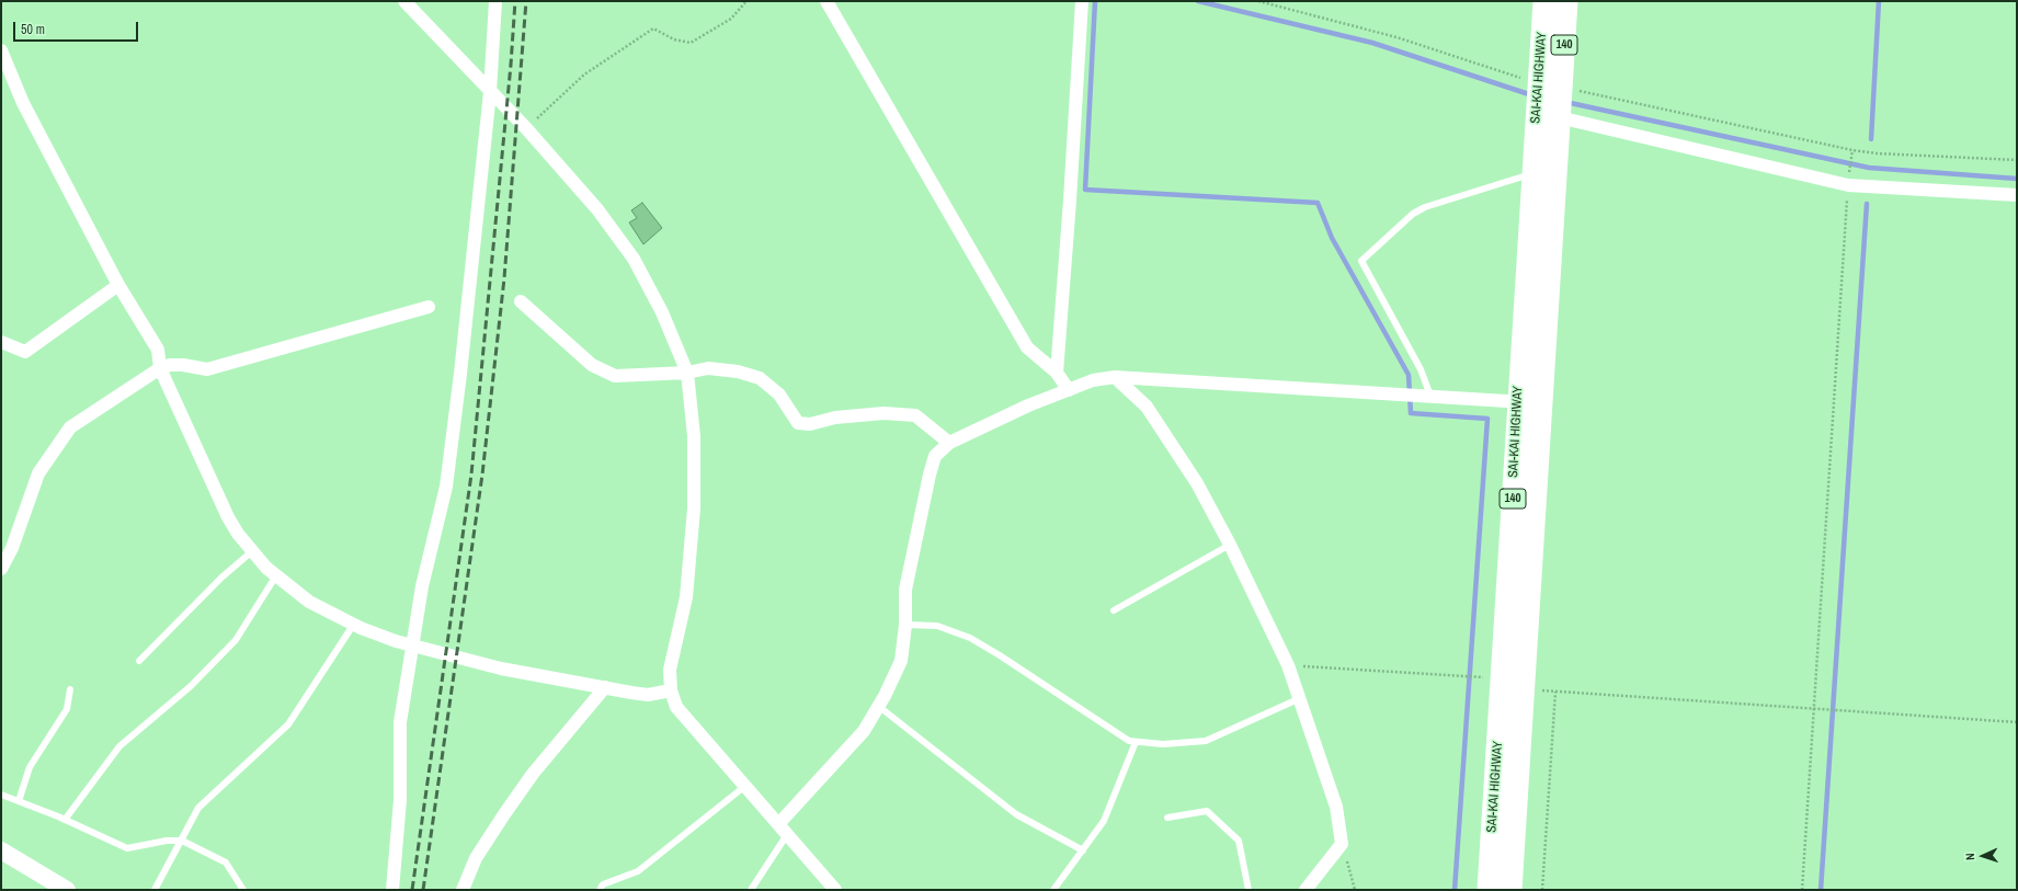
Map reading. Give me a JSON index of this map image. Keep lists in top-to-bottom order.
{
  "streets": {
    "highway": ["140", "SAI-KAI HIGHWAY"]
  },
  "scale_bar": "50 m",
  "north": "left"
}
